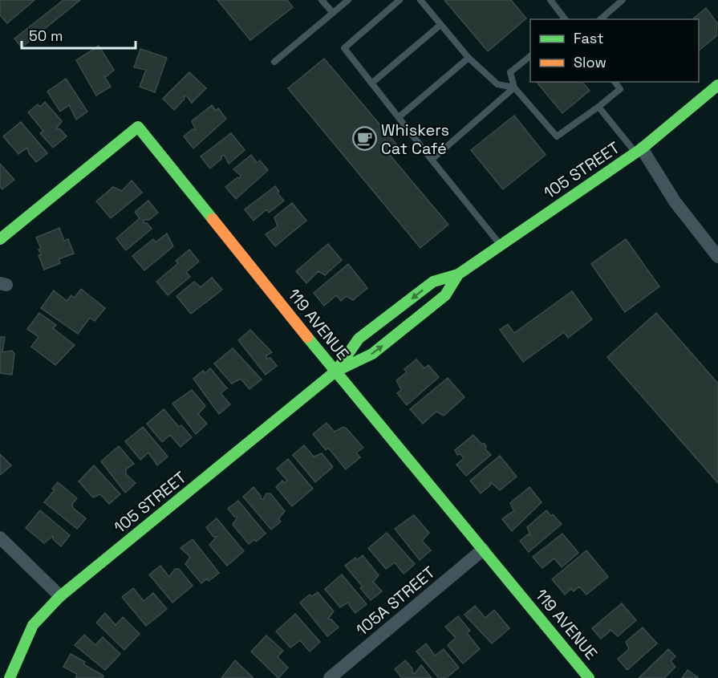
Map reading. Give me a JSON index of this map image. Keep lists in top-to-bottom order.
{
  "streets": {
    "street": ["105 STREET", "119 AVENUE", "105A STREET"]
  },
  "crossings": [
    ["105 STREET", "119 AVENUE"],
    ["119 AVENUE", "105A STREET"]
  ],
  "places": {
    "cafe": ["Whiskers Cat Café"]
  },
  "legend": ["Fast", "Slow"],
  "scale_bar": "50 m"
}
